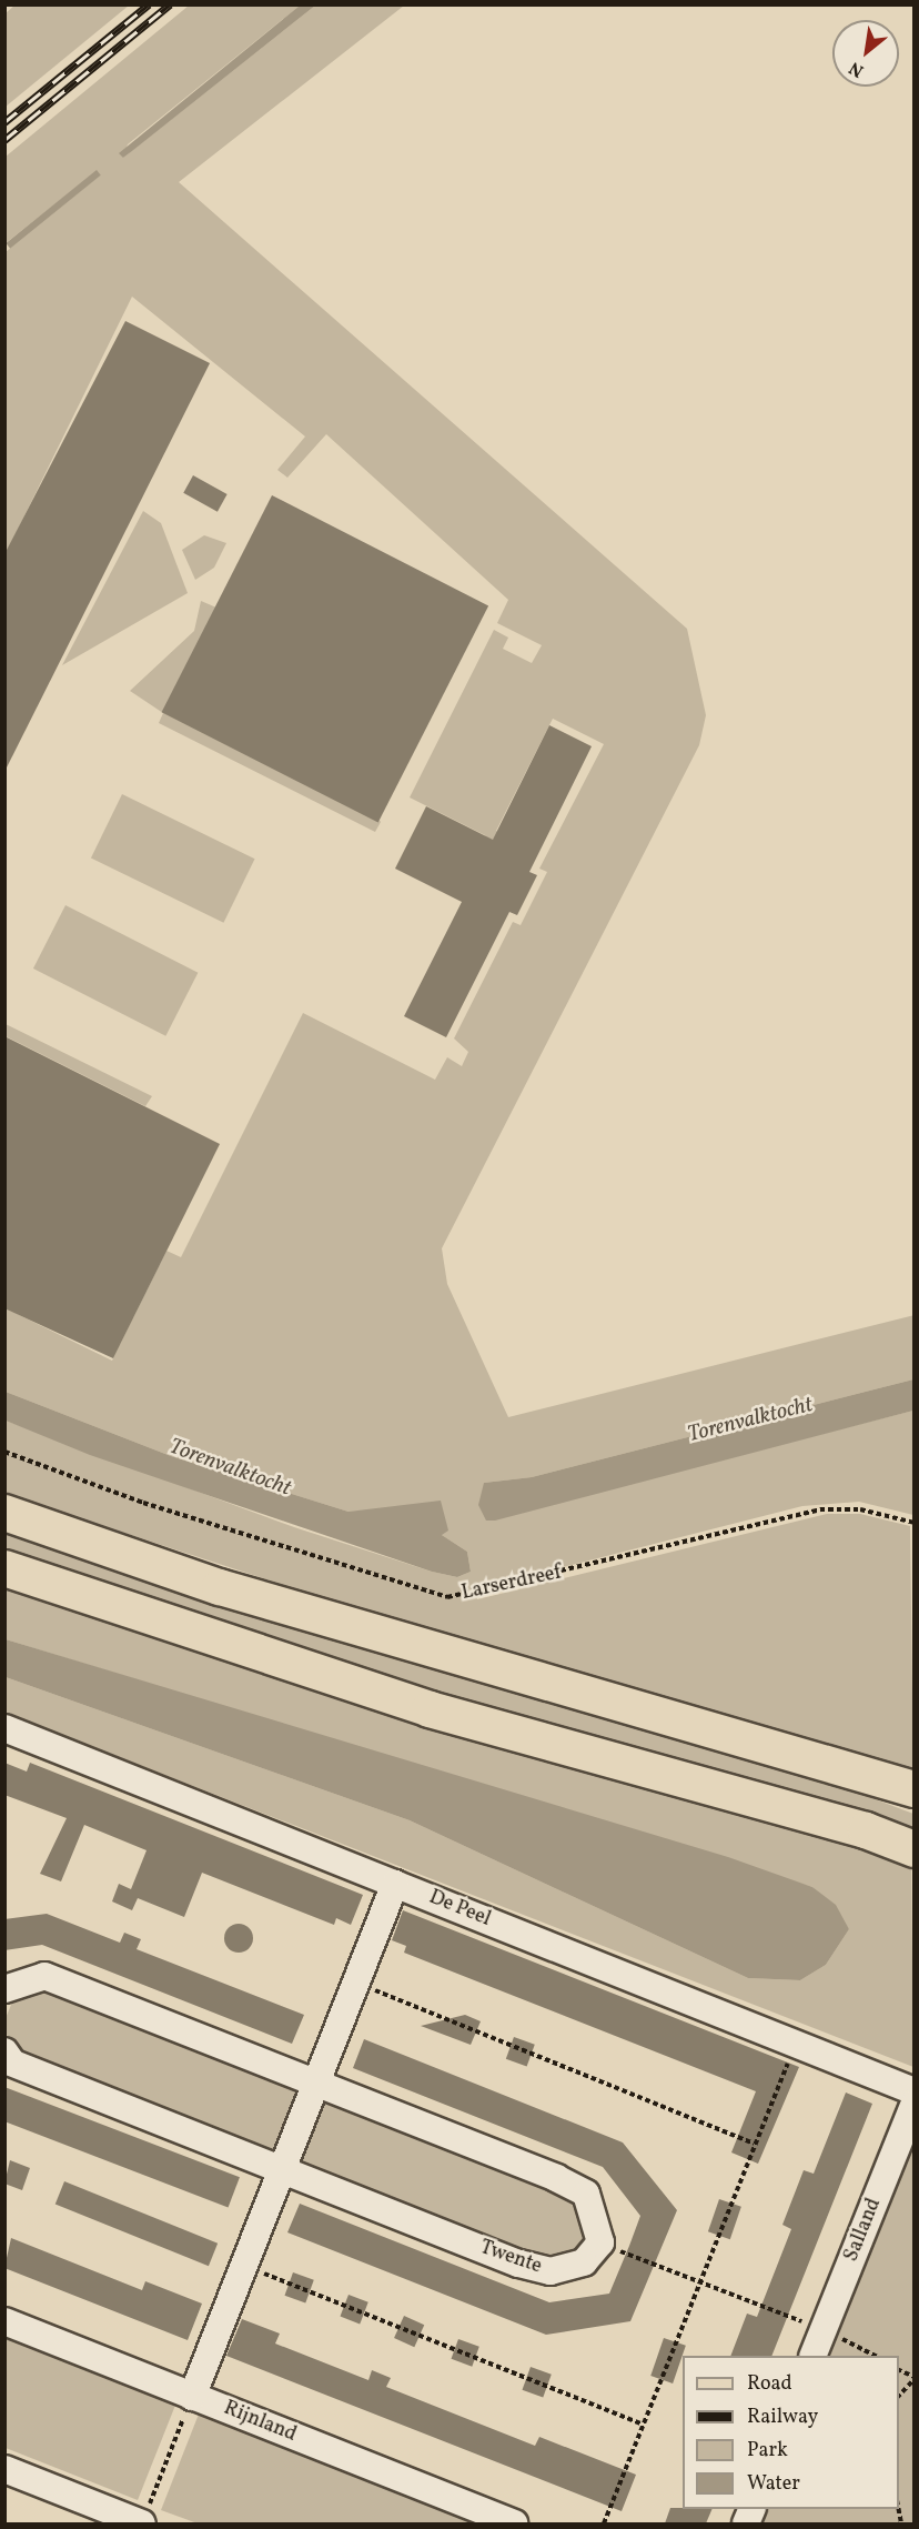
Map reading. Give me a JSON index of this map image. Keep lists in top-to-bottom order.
{
  "streets": {
    "street": [
      "De Peel",
      "Salland",
      "Twente",
      "Rijnland"
    ],
    "path": ["Larserdreef"]
  },
  "water": ["Torenvalktocht"],
  "legend": [
    "Road",
    "Railway",
    "Park",
    "Water"
  ],
  "north": "bottom left"
}
